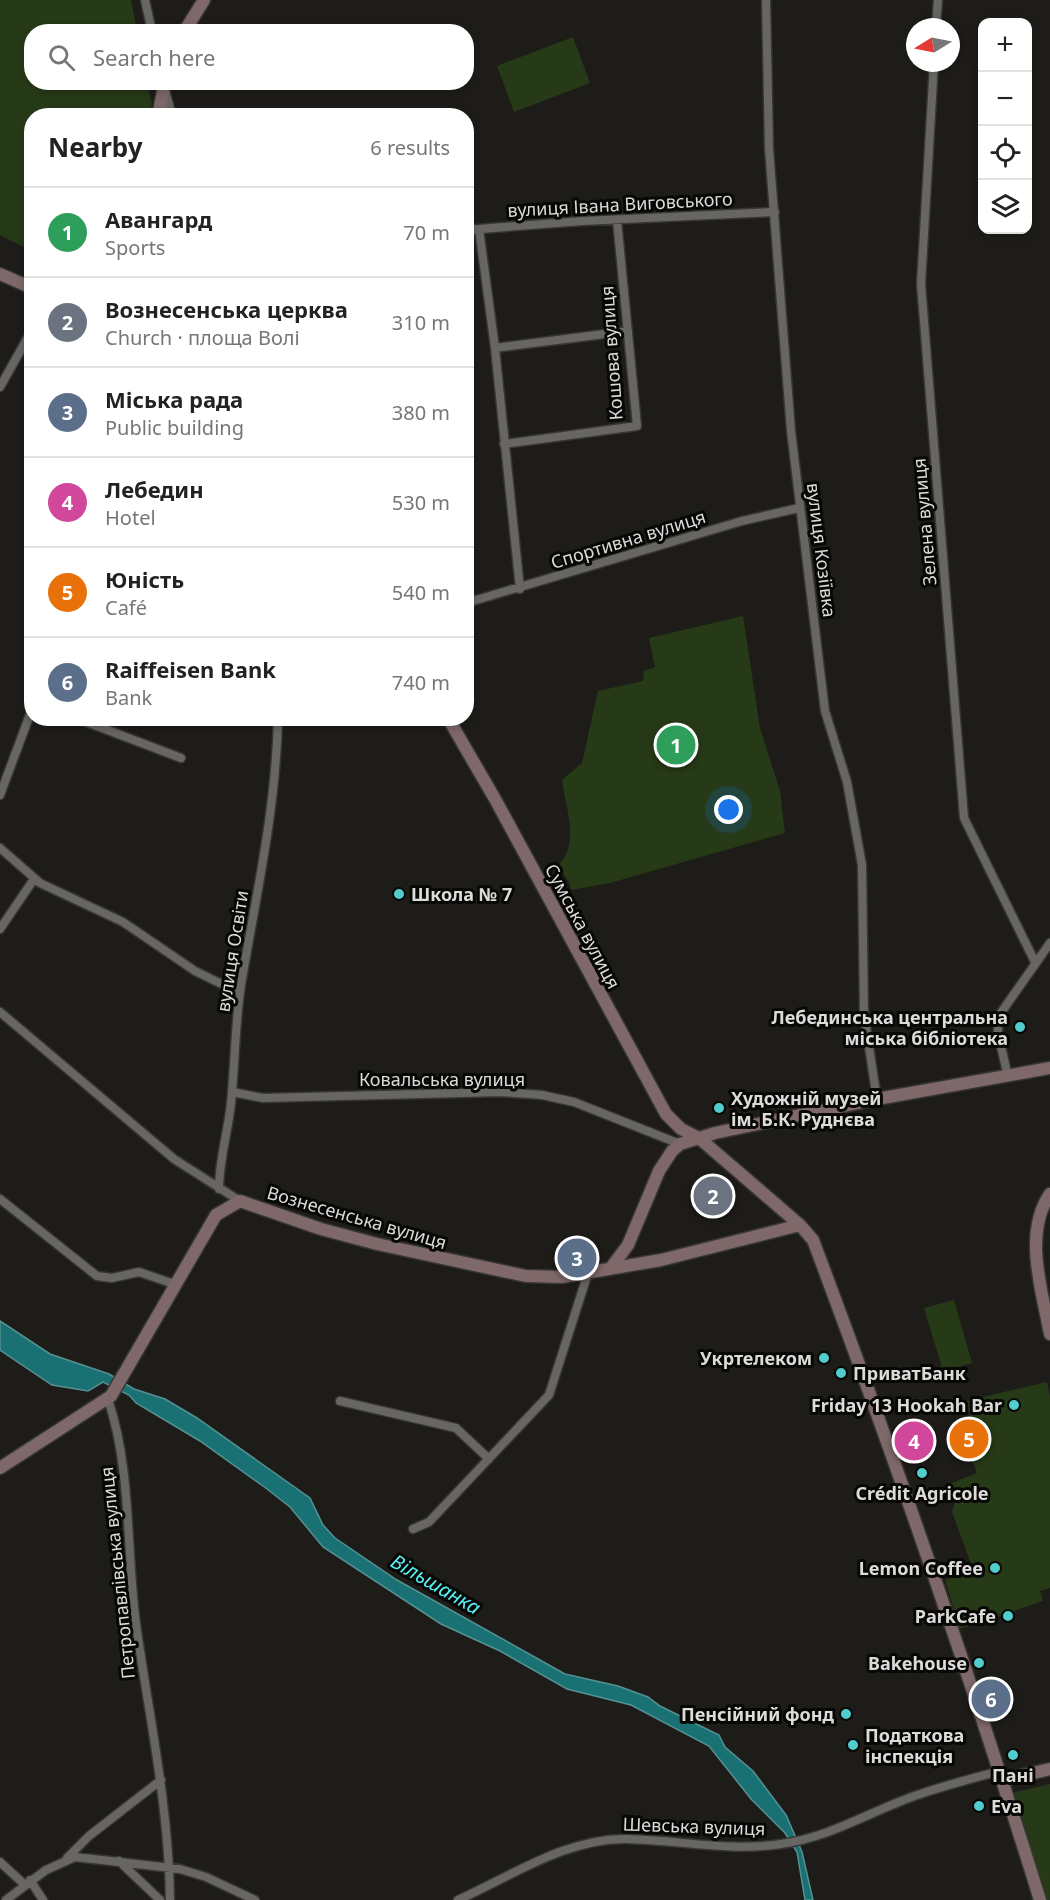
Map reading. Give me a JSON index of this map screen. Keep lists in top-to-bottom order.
{
  "streets": {
    "main road": ["Сумська вулиця", "Вознесенська вулиця"],
    "street": [
      "вулиця Івана Виговського",
      "Кошова вулиця",
      "Зелена вулиця",
      "Спортивна вулиця",
      "вулиця Козіївка",
      "вулиця Освіти",
      "Ковальська вулиця",
      "Петропавлівська вулиця",
      "Шевська вулиця"
    ]
  },
  "crossings": [
    ["вулиця Івана Виговського", "Кошова вулиця"],
    ["вулиця Івана Виговського", "вулиця Козіївка"],
    ["Спортивна вулиця", "вулиця Козіївка"],
    ["Сумська вулиця", "Вознесенська вулиця"],
    ["Сумська вулиця", "Шевська вулиця"],
    ["вулиця Освіти", "Ковальська вулиця"],
    ["вулиця Освіти", "Вознесенська вулиця"]
  ],
  "water": ["Вільшанка"],
  "places": [
    "Школа № 7",
    "Лебединська центральна міська бібліотека",
    "Художній музей ім. Б.К. Руднєва",
    "Укртелеком",
    "ПриватБанк",
    "Friday 13 Hookah Bar",
    "Crédit Agricole",
    "Lemon Coffee",
    "ParkCafe",
    "Bakehouse",
    "Пенсійний фонд",
    "Податкова інспекція",
    "Пані",
    "Eva"
  ],
  "north": "left",
  "page": {
    "map_buttons": ["+", "−"],
    "search": "Search here",
    "heading": ["Nearby", "6 results"],
    "list": [
      {
        "mark": "1",
        "name": "Авангард",
        "note": "Sports",
        "value": "70 m"
      },
      {
        "mark": "2",
        "name": "Вознесенська церква",
        "note": "Church · площа Волі",
        "value": "310 m"
      },
      {
        "mark": "3",
        "name": "Міська рада",
        "note": "Public building",
        "value": "380 m"
      },
      {
        "mark": "4",
        "name": "Лебедин",
        "note": "Hotel",
        "value": "530 m"
      },
      {
        "mark": "5",
        "name": "Юність",
        "note": "Café",
        "value": "540 m"
      },
      {
        "mark": "6",
        "name": "Raiffeisen Bank",
        "note": "Bank",
        "value": "740 m"
      }
    ],
    "pins": [
      "1",
      "2",
      "3",
      "5",
      "4",
      "6"
    ]
  }
}
